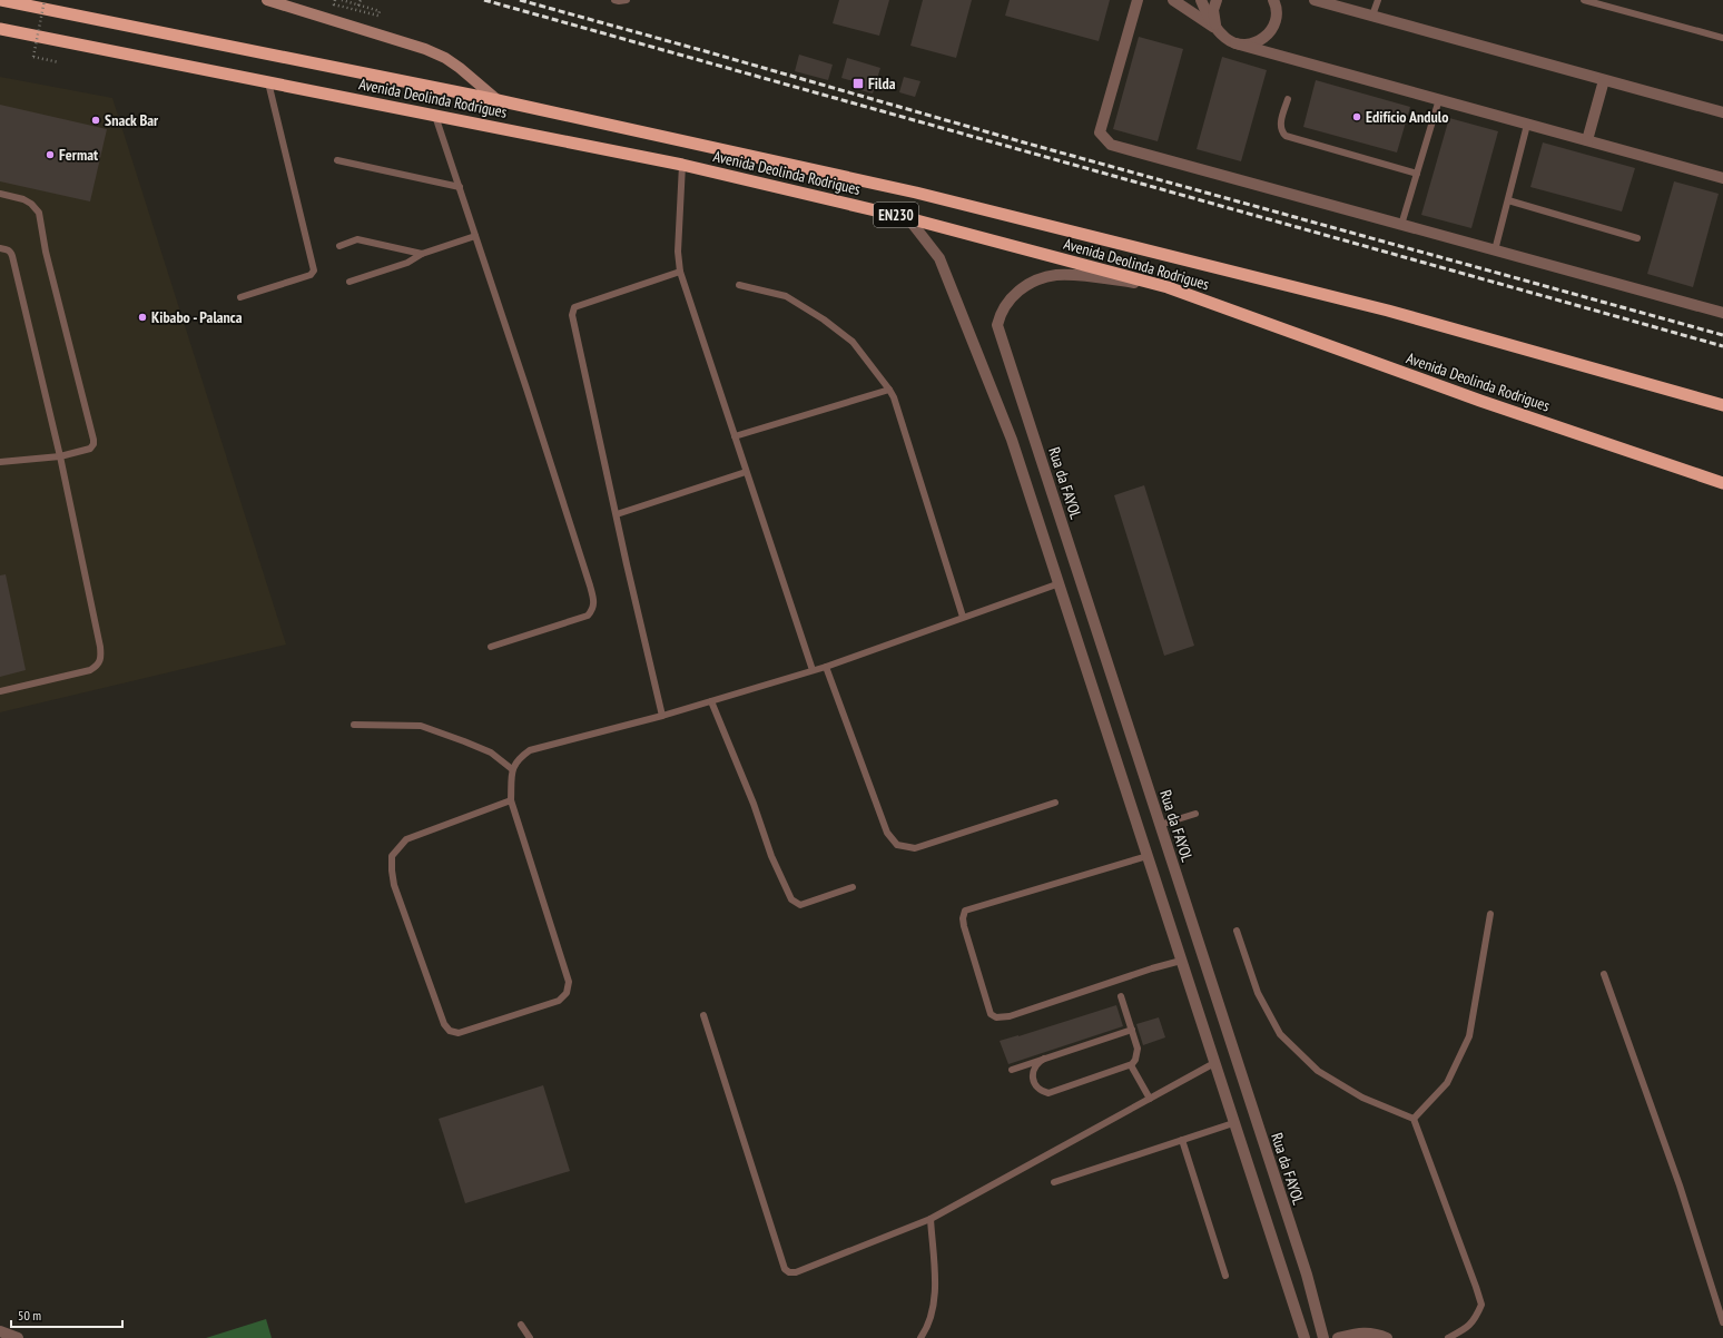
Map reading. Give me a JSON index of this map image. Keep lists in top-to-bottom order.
{
  "streets": {
    "highway": ["Avenida Deolinda Rodrigues", "EN230"],
    "street": ["Rua da FAYOL"]
  },
  "crossings": [
    ["Avenida Deolinda Rodrigues", "Rua da FAYOL"]
  ],
  "places": {
    "transit": ["Filda"],
    "other": [
      "Edifício Andulo",
      "Snack Bar",
      "Fermat",
      "Kibabo - Palanca"
    ]
  },
  "scale_bar": "50 m"
}
